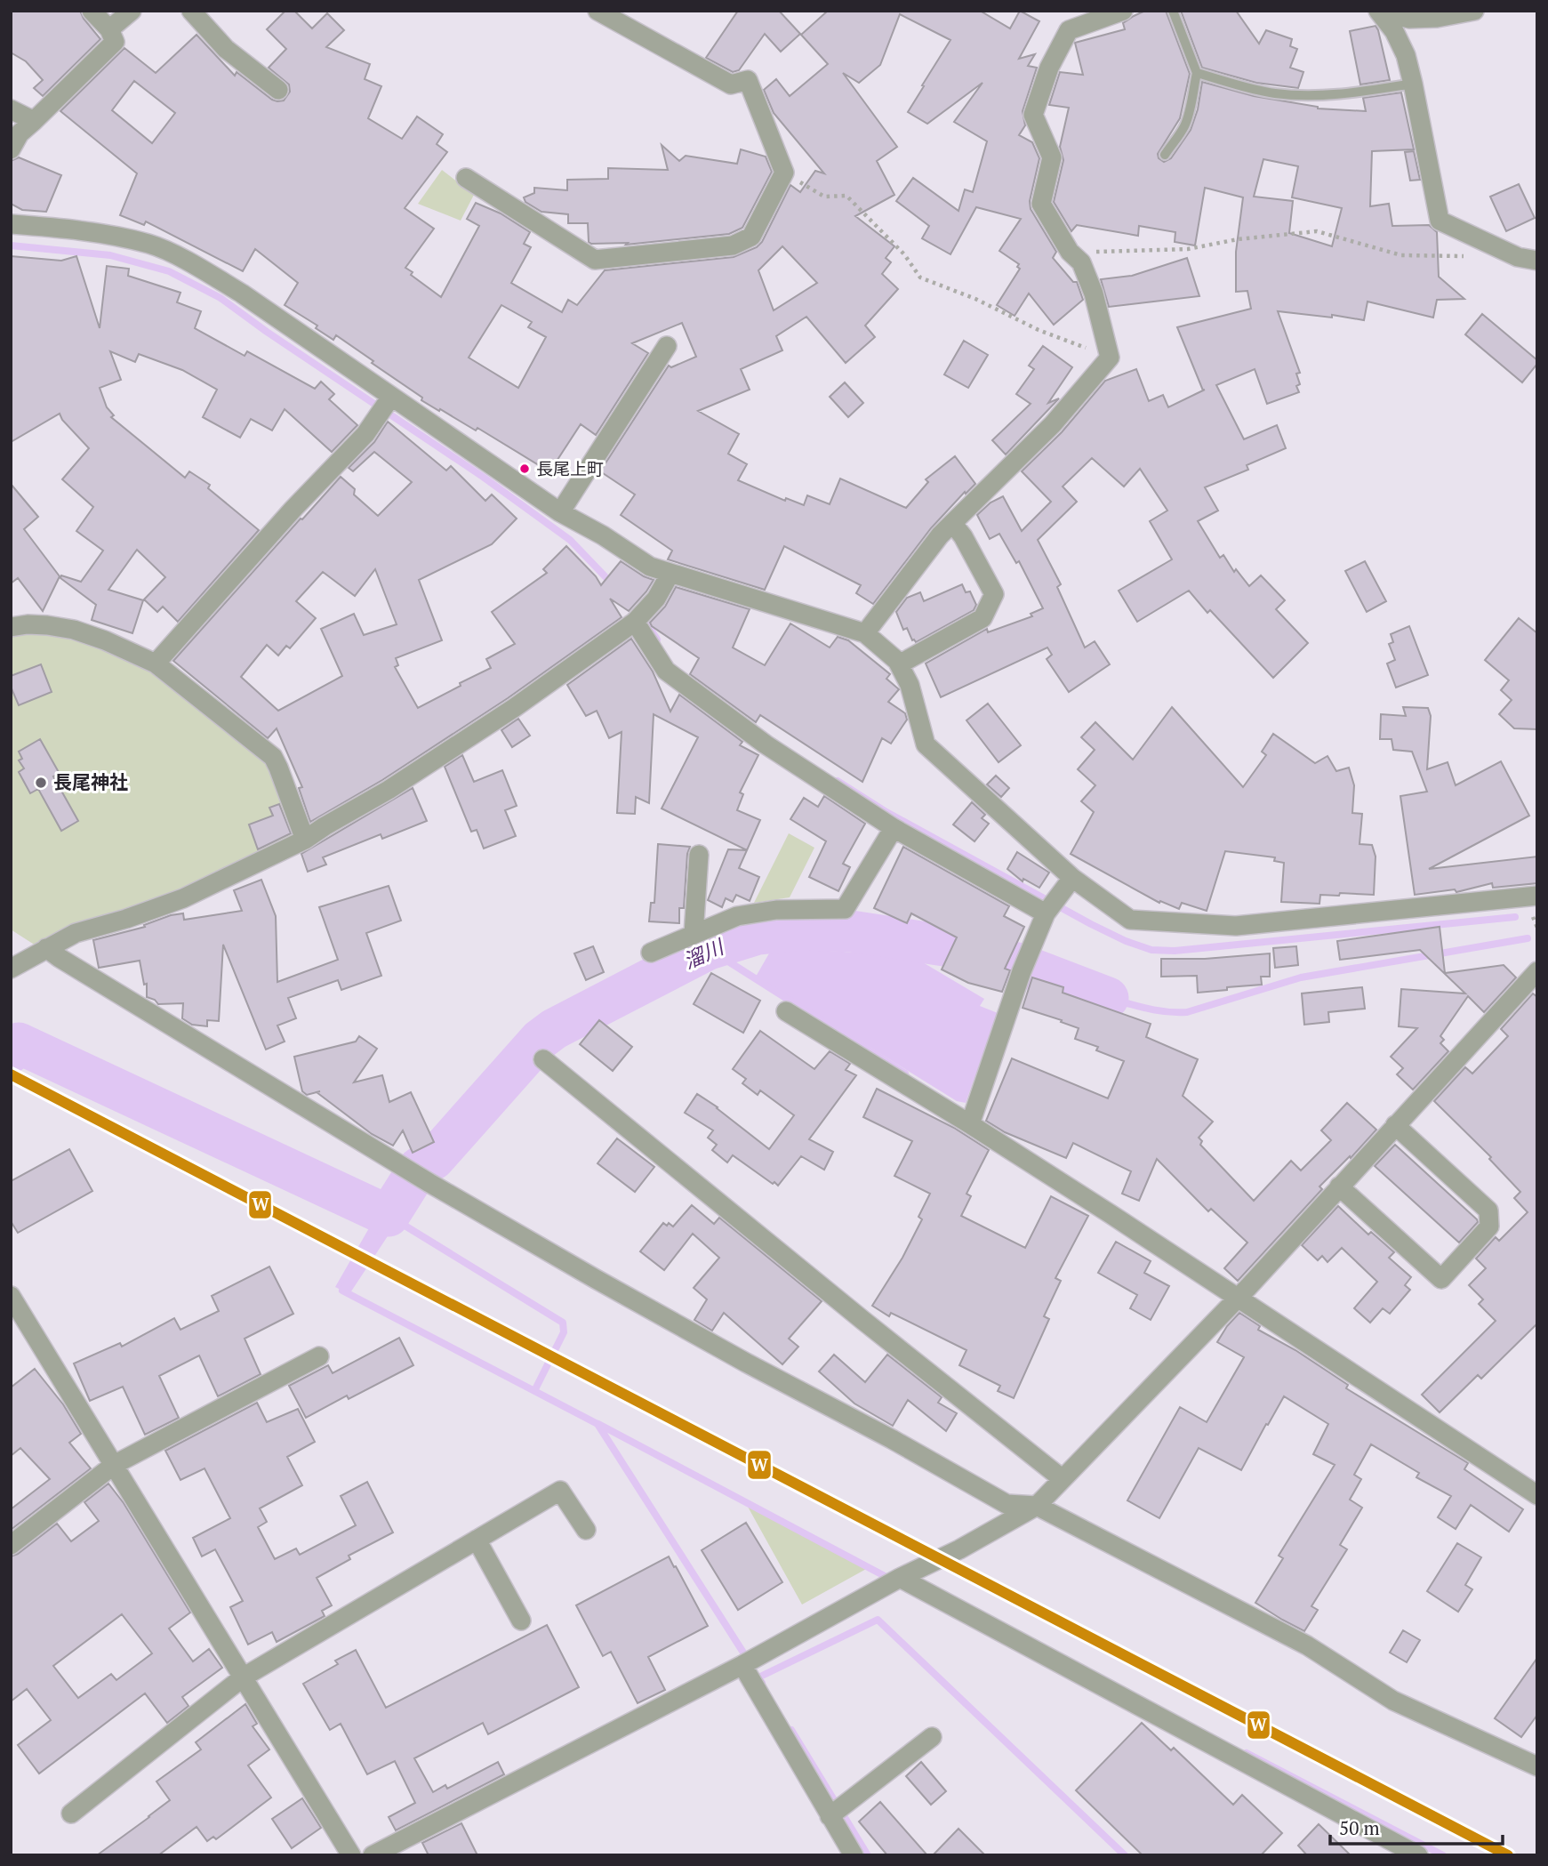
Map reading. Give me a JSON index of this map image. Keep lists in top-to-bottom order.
{
  "water": ["溜川"],
  "places": ["長尾上町", "長尾神社"],
  "lines": ["transit line W"],
  "scale_bar": "50 m"
}
